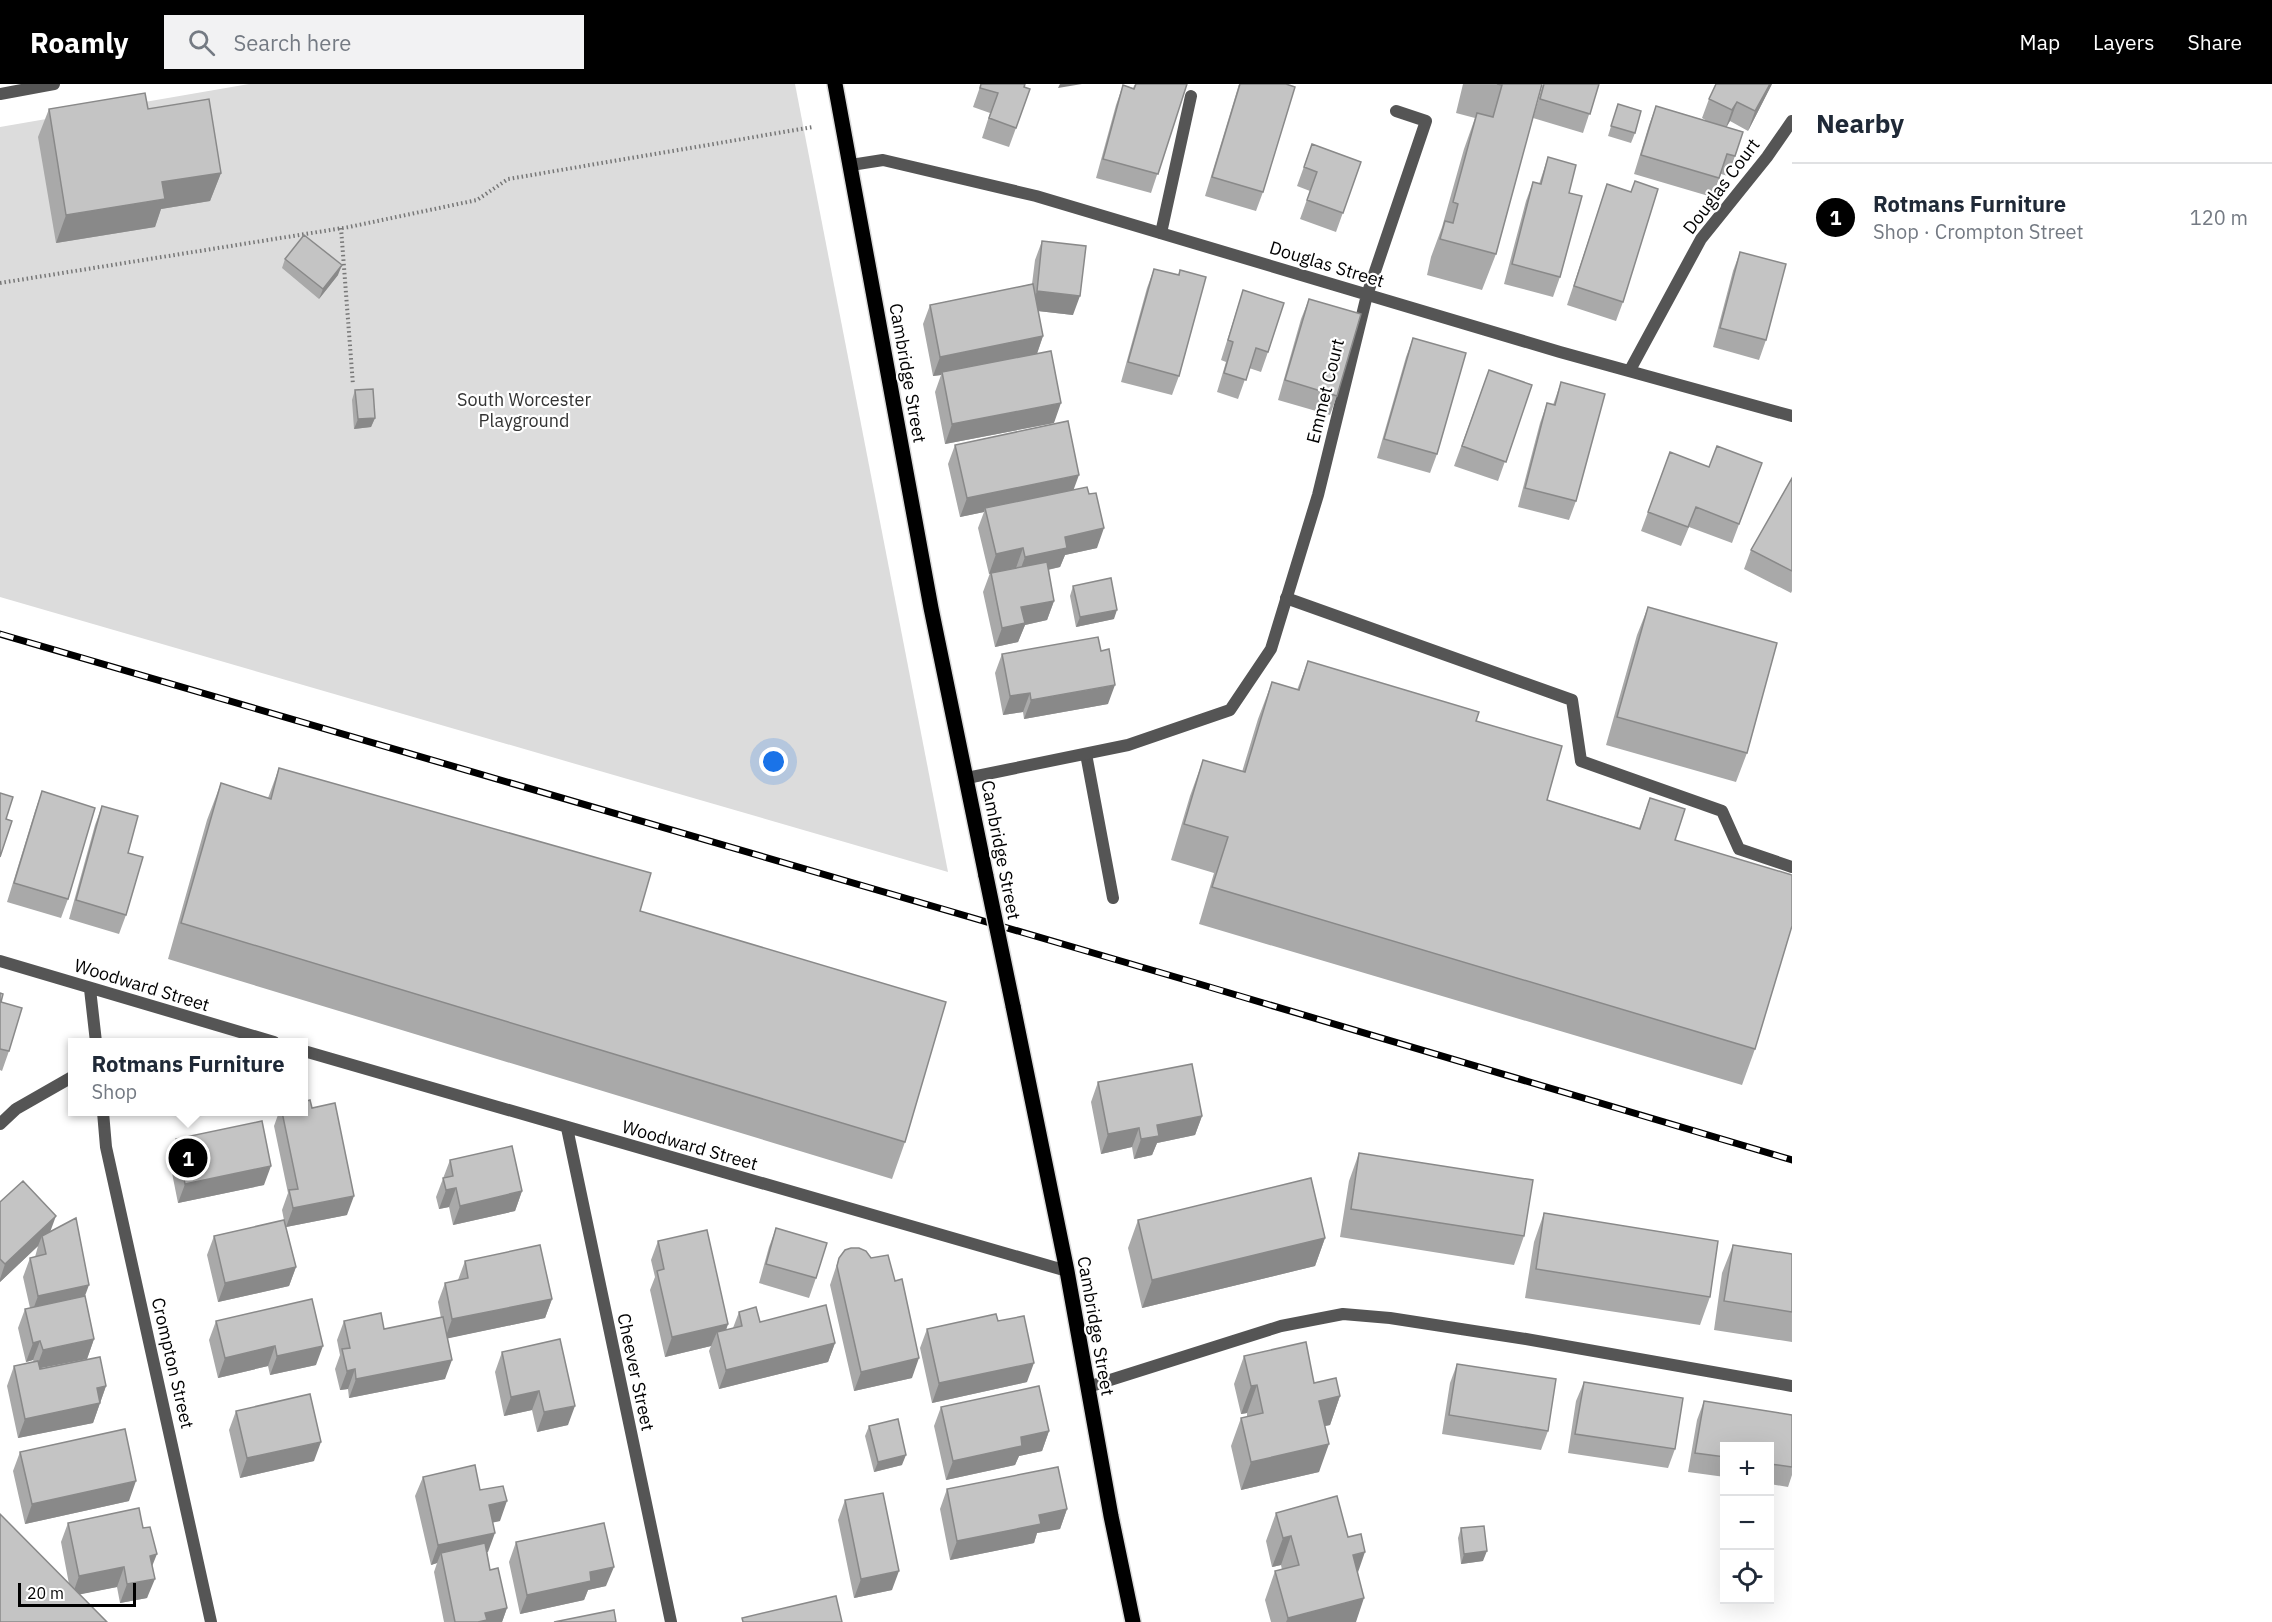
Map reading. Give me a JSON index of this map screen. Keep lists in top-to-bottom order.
{
  "streets": {
    "main road": ["Cambridge Street"],
    "street": [
      "Douglas Court",
      "Douglas Street",
      "Emmet Court",
      "Woodward Street",
      "Crompton Street",
      "Cheever Street"
    ]
  },
  "crossings": [
    ["Douglas Court", "Douglas Street"],
    ["Douglas Street", "Cambridge Street"],
    ["Douglas Street", "Emmet Court"],
    ["Cambridge Street", "Emmet Court"],
    ["Cambridge Street", "Woodward Street"],
    ["Woodward Street", "Cheever Street"]
  ],
  "parks": ["South Worcester Playground"],
  "scale_bar": "20 m",
  "page": {
    "header": "Roamly",
    "search": "Search here",
    "nav": ["Map", "Layers", "Share"],
    "heading": "Nearby",
    "list": [
      {
        "mark": "1",
        "name": "Rotmans Furniture",
        "note": "Shop · Crompton Street",
        "value": "120 m"
      }
    ],
    "popup": ["Rotmans Furniture", "Shop"],
    "pins": "1",
    "map_buttons": ["+", "−"],
    "scale": "20 m"
  }
}
